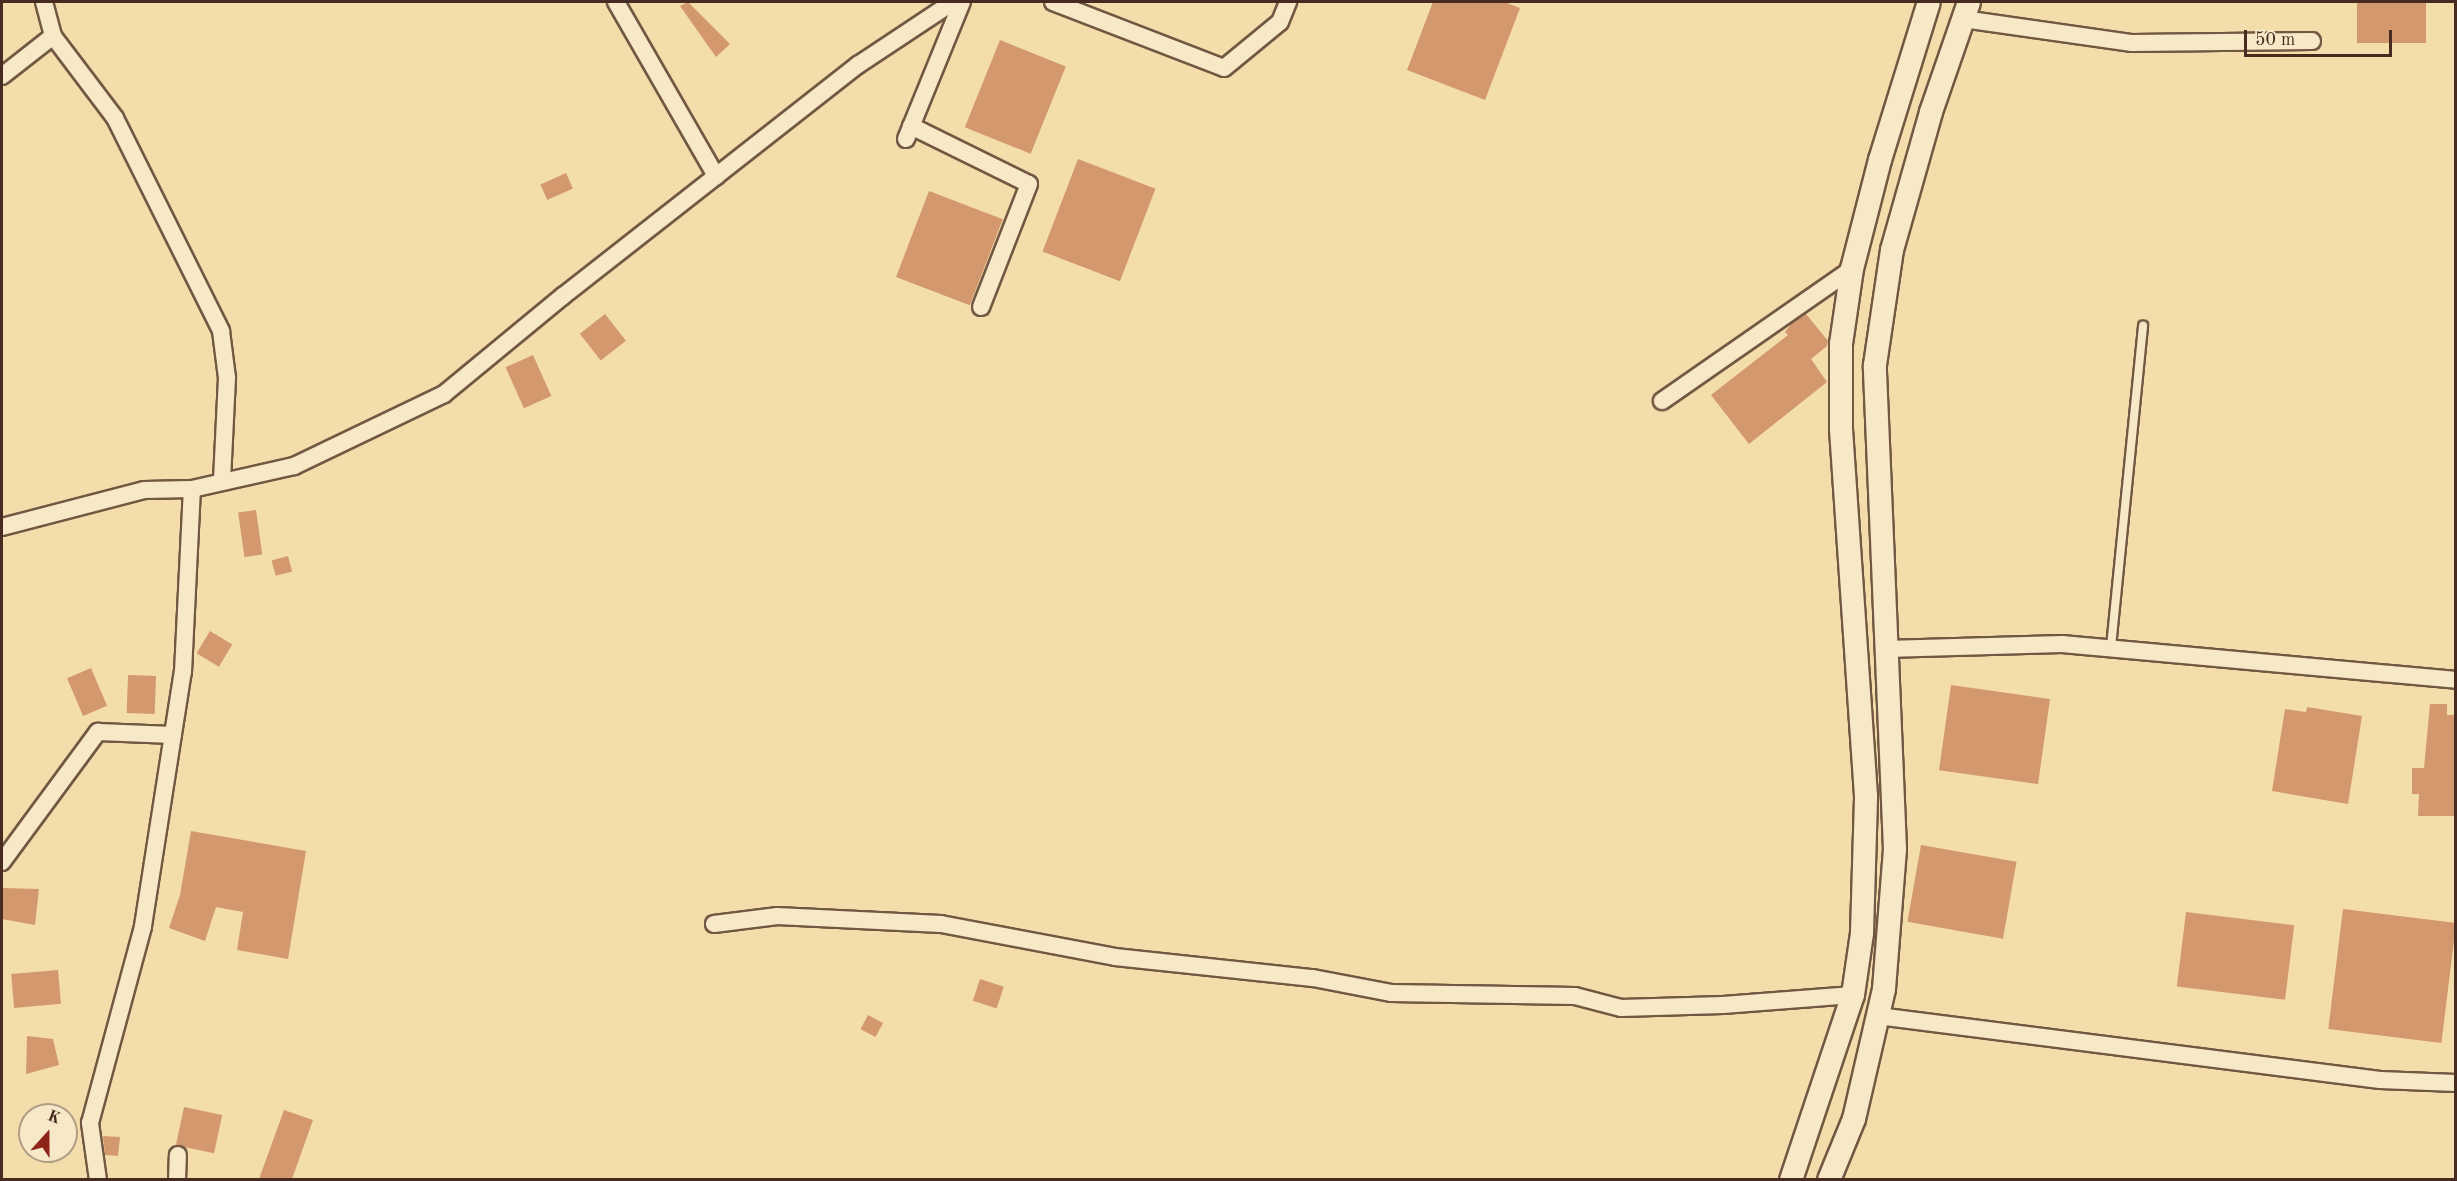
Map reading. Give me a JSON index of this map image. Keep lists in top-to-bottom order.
{
  "scale_bar": "50 m",
  "north": "top"
}
